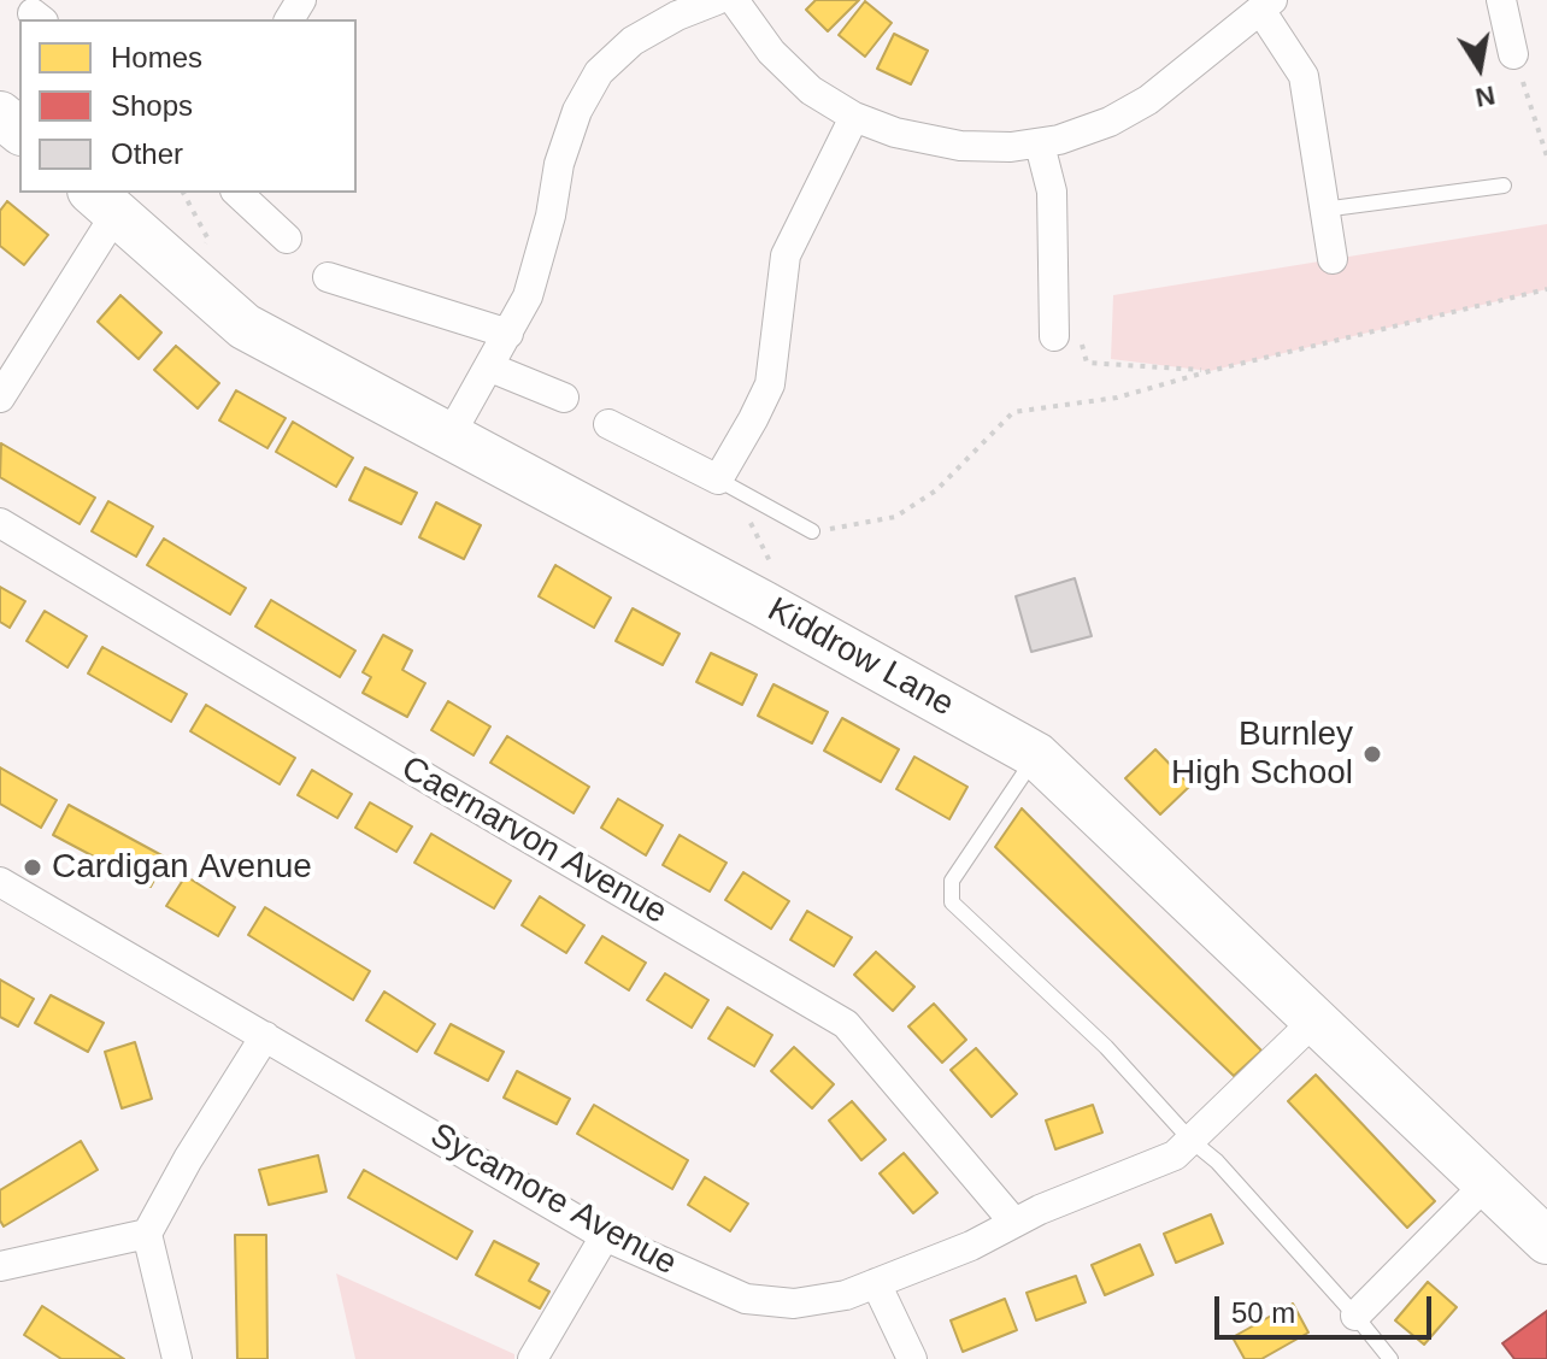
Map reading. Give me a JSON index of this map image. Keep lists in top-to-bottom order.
{
  "streets": {
    "main road": ["Kiddrow Lane"],
    "street": ["Caernarvon Avenue", "Sycamore Avenue"]
  },
  "crossings": [
    ["Kiddrow Lane", "Sycamore Avenue"],
    ["Caernarvon Avenue", "Sycamore Avenue"]
  ],
  "places": ["Burnley High School", "Cardigan Avenue"],
  "legend": ["Homes", "Shops", "Other"],
  "scale_bar": "50 m",
  "north": "bottom"
}
